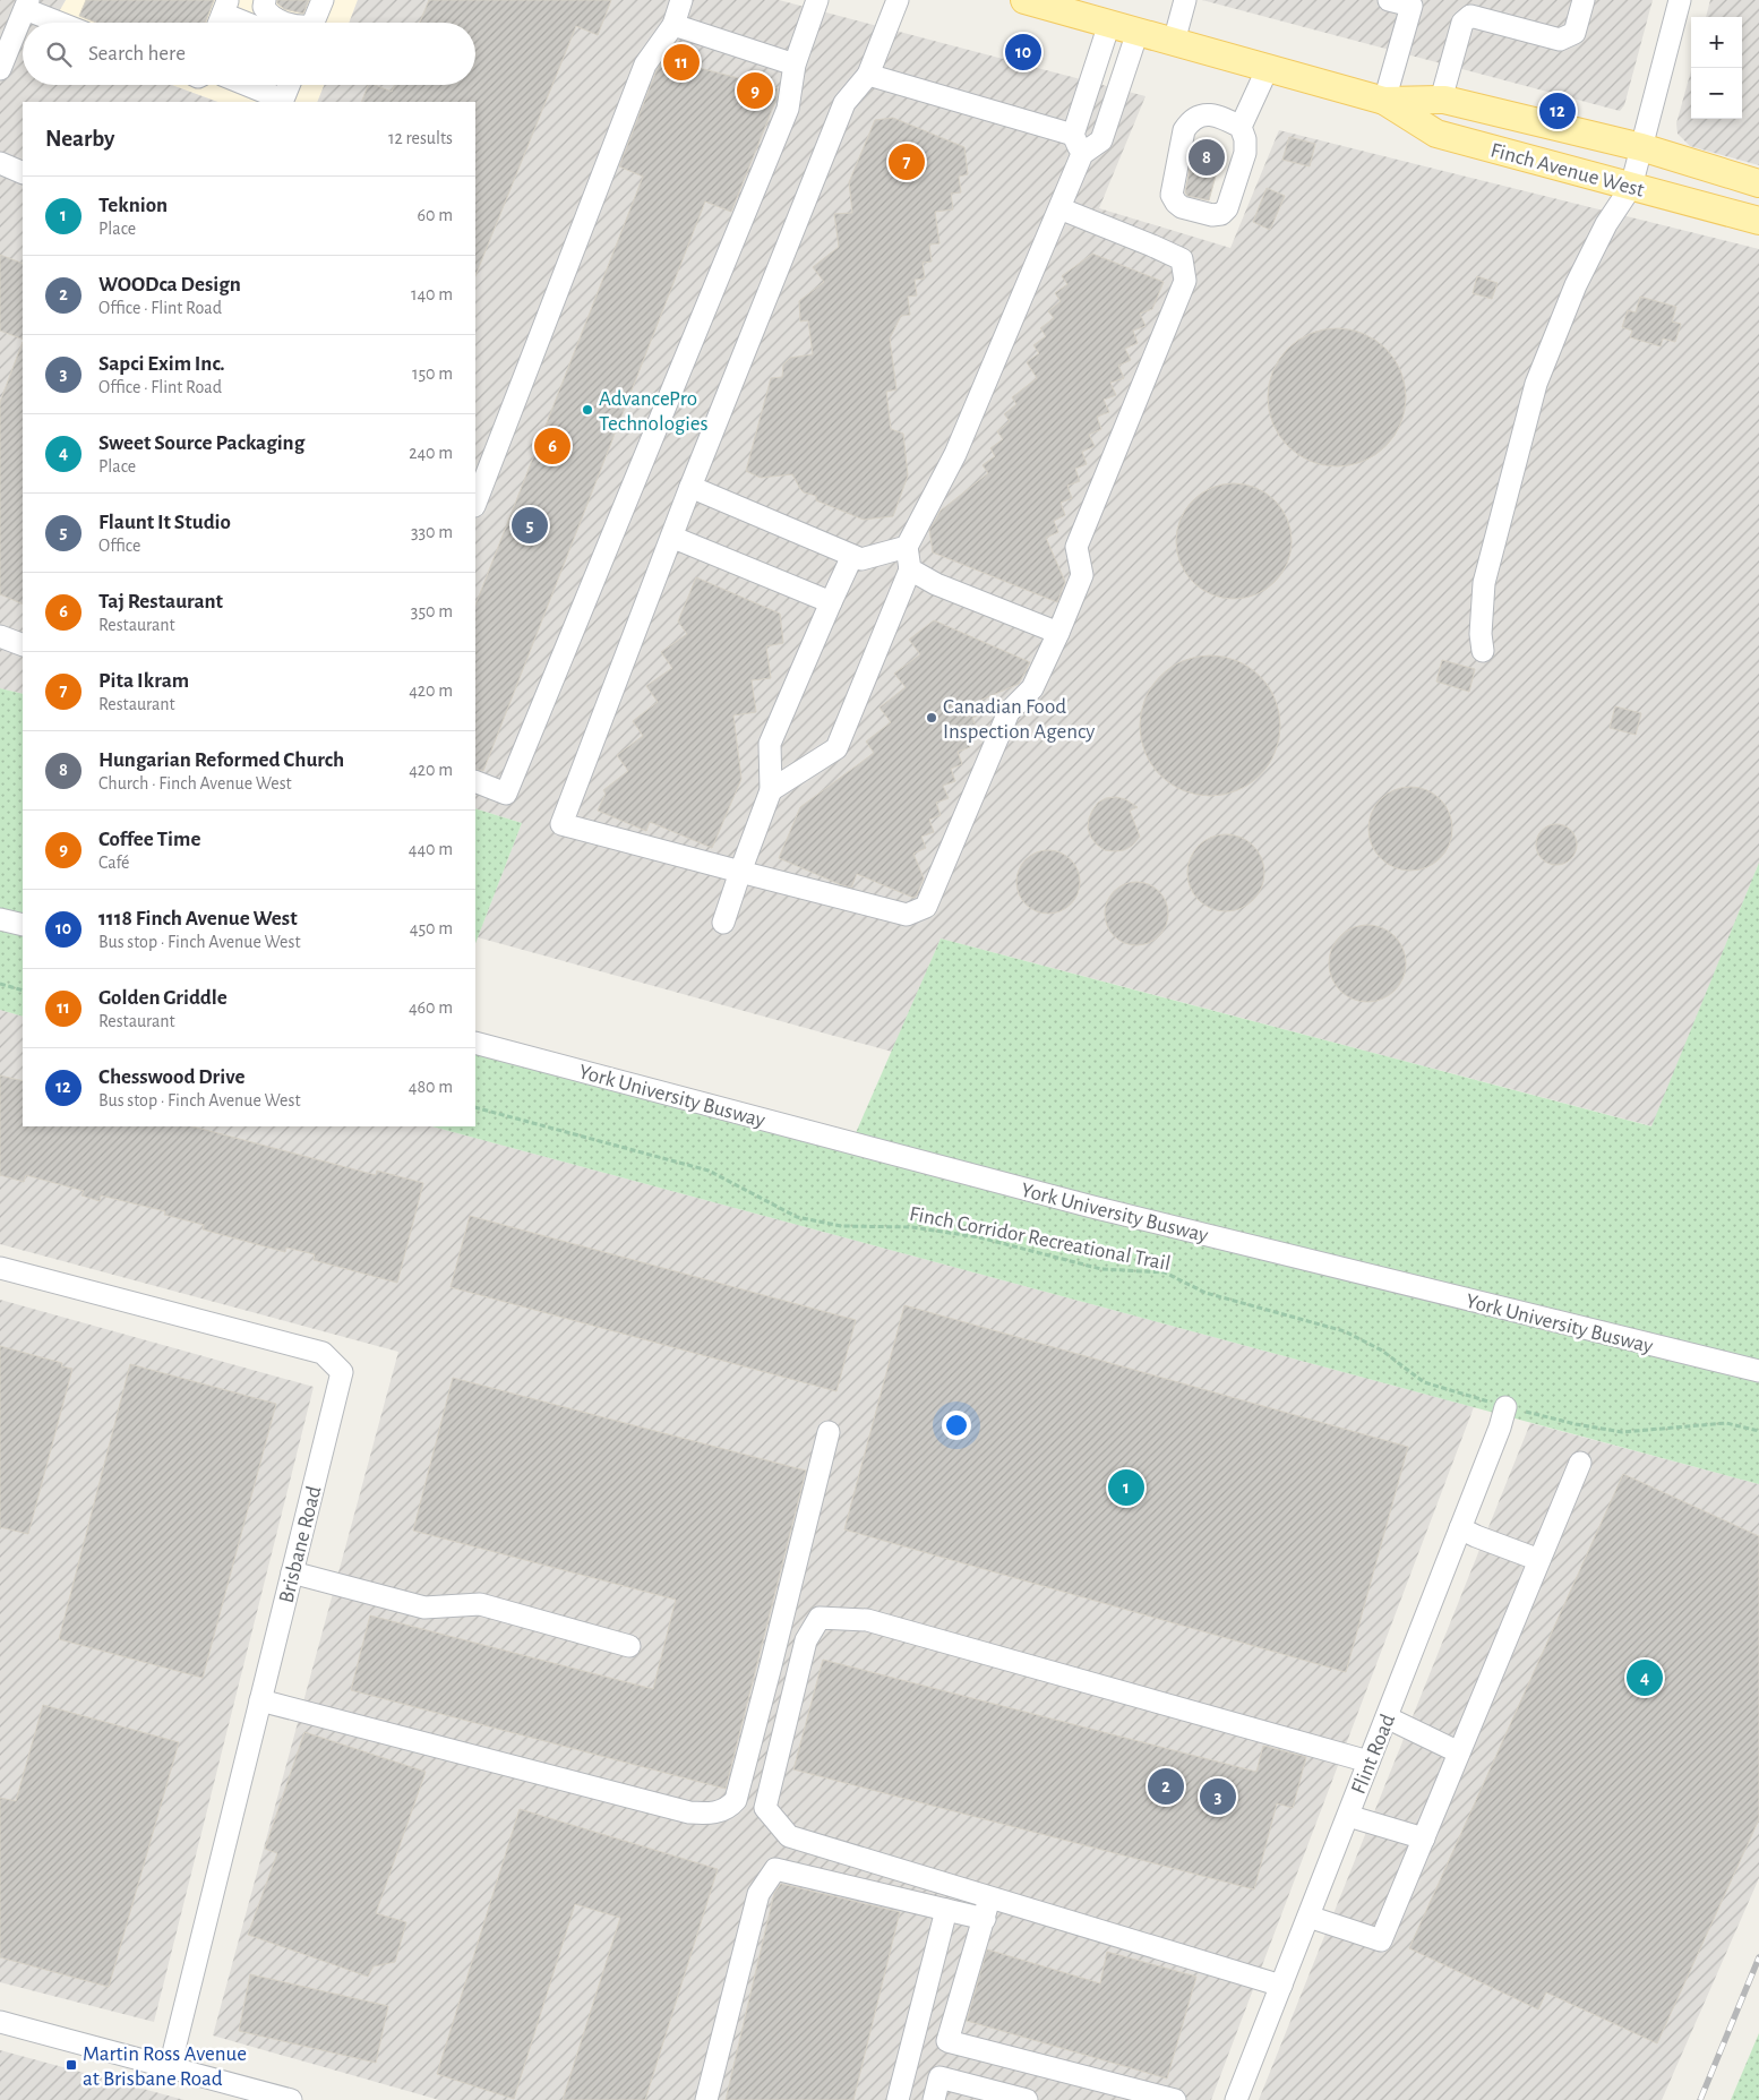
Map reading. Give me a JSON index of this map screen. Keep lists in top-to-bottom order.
{
  "streets": {
    "main road": ["Finch Avenue West"],
    "street": ["York University Busway", "Brisbane Road", "Flint Road"],
    "path": ["Finch Corridor Recreational Trail"]
  },
  "crossings": [
    ["Finch Corridor Recreational Trail", "Flint Road"]
  ],
  "places": {
    "other": ["AdvancePro Technologies", "Canadian Food Inspection Agency"],
    "transit": ["Martin Ross Avenue at Brisbane Road"]
  },
  "page": {
    "map_buttons": ["+", "−"],
    "search": "Search here",
    "pins": [
      "10",
      "11",
      "9",
      "12",
      "8",
      "7",
      "6",
      "5",
      "1",
      "4",
      "2",
      "3"
    ],
    "heading": ["Nearby", "12 results"],
    "list": [
      {
        "mark": "1",
        "name": "Teknion",
        "note": "Place",
        "value": "60 m"
      },
      {
        "mark": "2",
        "name": "WOODca Design",
        "note": "Office · Flint Road",
        "value": "140 m"
      },
      {
        "mark": "3",
        "name": "Sapci Exim Inc.",
        "note": "Office · Flint Road",
        "value": "150 m"
      },
      {
        "mark": "4",
        "name": "Sweet Source Packaging",
        "note": "Place",
        "value": "240 m"
      },
      {
        "mark": "5",
        "name": "Flaunt It Studio",
        "note": "Office",
        "value": "330 m"
      },
      {
        "mark": "6",
        "name": "Taj Restaurant",
        "note": "Restaurant",
        "value": "350 m"
      },
      {
        "mark": "7",
        "name": "Pita Ikram",
        "note": "Restaurant",
        "value": "420 m"
      },
      {
        "mark": "8",
        "name": "Hungarian Reformed Church",
        "note": "Church · Finch Avenue West",
        "value": "420 m"
      },
      {
        "mark": "9",
        "name": "Coffee Time",
        "note": "Café",
        "value": "440 m"
      },
      {
        "mark": "10",
        "name": "1118 Finch Avenue West",
        "note": "Bus stop · Finch Avenue West",
        "value": "450 m"
      },
      {
        "mark": "11",
        "name": "Golden Griddle",
        "note": "Restaurant",
        "value": "460 m"
      },
      {
        "mark": "12",
        "name": "Chesswood Drive",
        "note": "Bus stop · Finch Avenue West",
        "value": "480 m"
      }
    ]
  }
}
